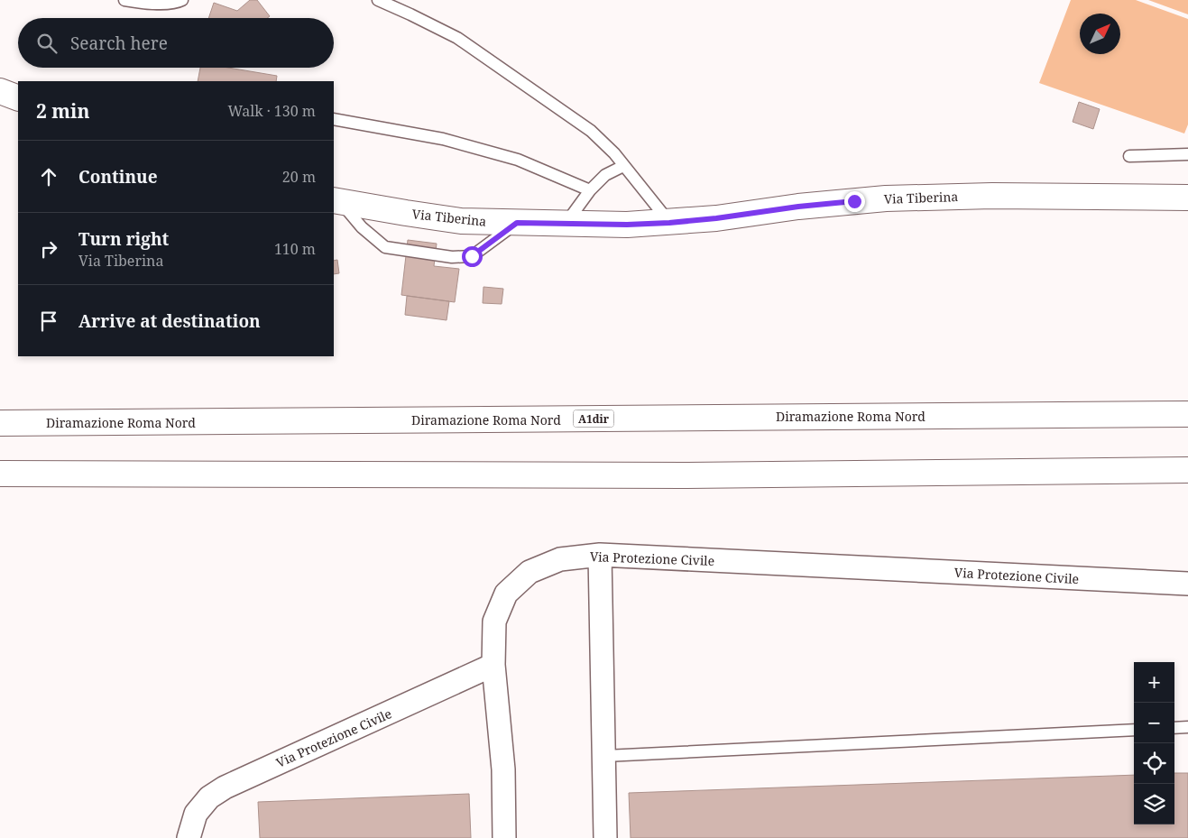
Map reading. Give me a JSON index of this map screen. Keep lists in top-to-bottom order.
{
  "streets": {
    "main road": ["Via Tiberina", "Diramazione Roma Nord", "A1dir"],
    "street": ["Via Protezione Civile"]
  },
  "north": "top right",
  "page": {
    "search": "Search here",
    "heading": ["2 min", "Walk · 130 m"],
    "list": [
      ["Continue", "20 m"],
      ["Turn right", "Via Tiberina", "110 m"],
      "Arrive at destination"
    ],
    "map_buttons": ["+", "−"]
  }
}
